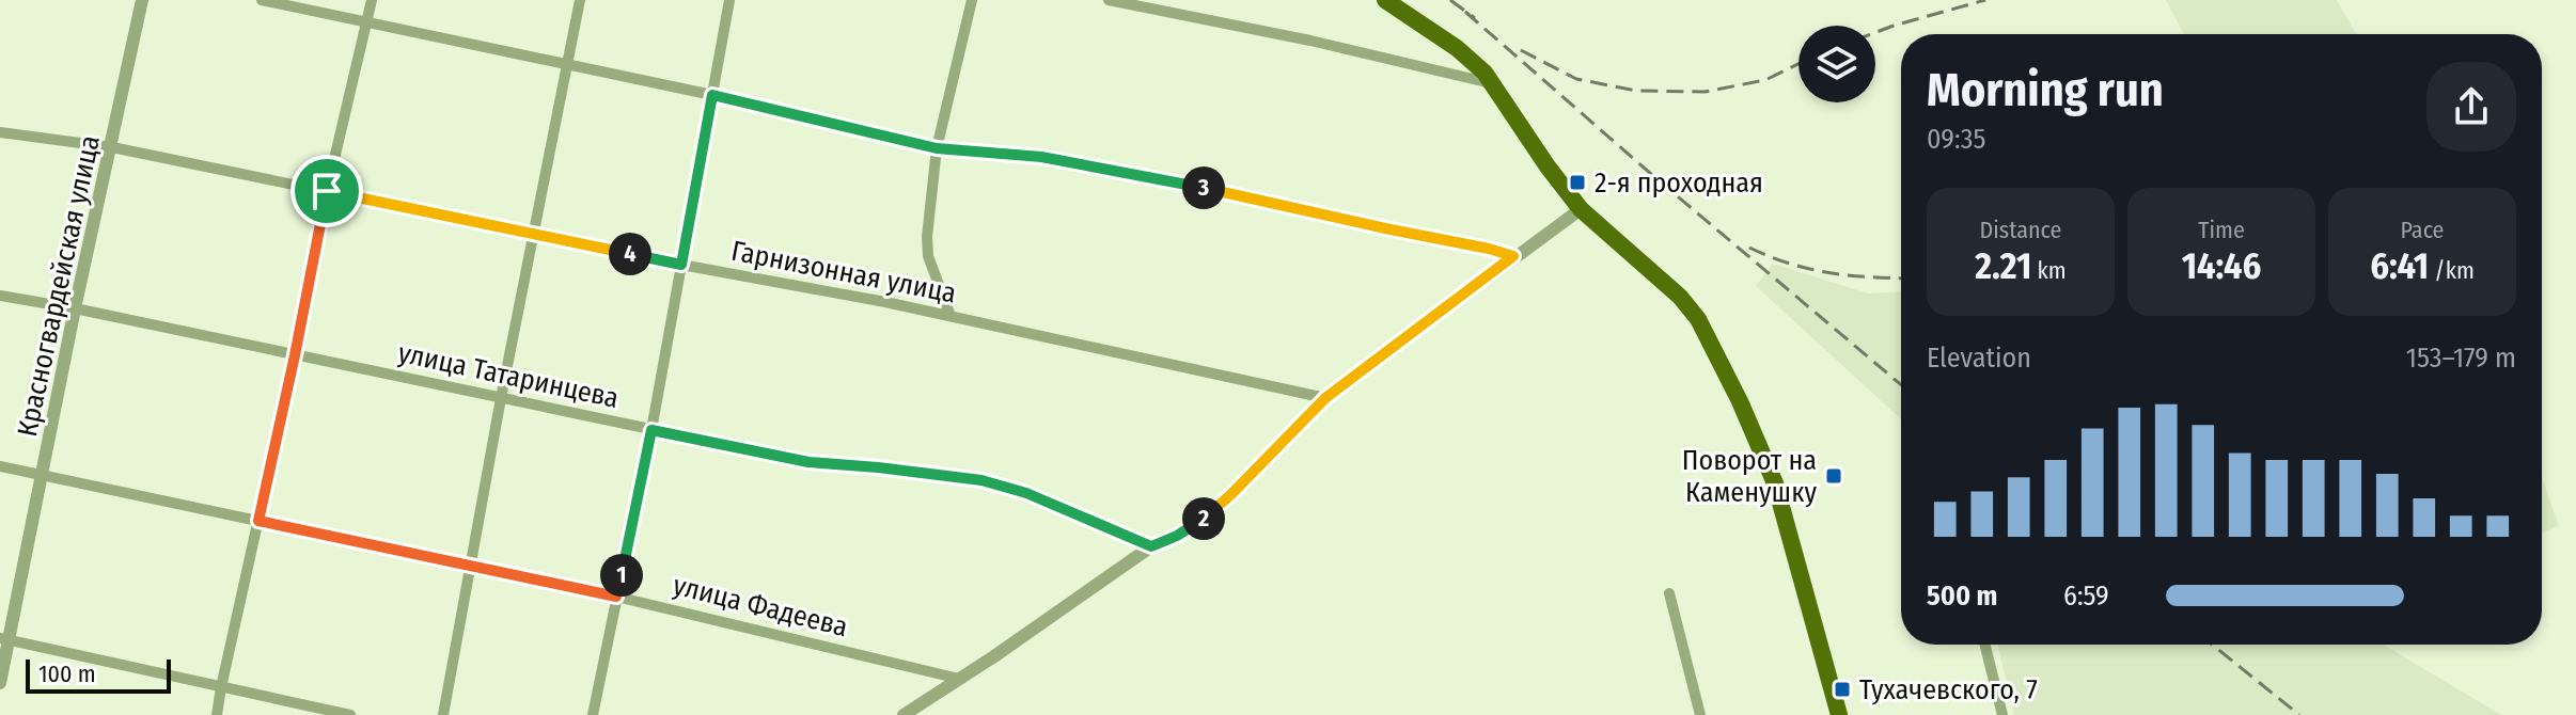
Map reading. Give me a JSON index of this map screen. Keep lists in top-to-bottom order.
{
  "streets": {
    "street": [
      "Гарнизонная улица",
      "Красногвардейская улица",
      "улица Татаринцева",
      "улица Фадеева"
    ]
  },
  "crossings": [
    ["Гарнизонная улица", "Красногвардейская улица"],
    ["Красногвардейская улица", "улица Татаринцева"],
    ["Красногвардейская улица", "улица Фадеева"]
  ],
  "places": {
    "transit": ["2-я проходная", "Поворот на Каменушку", "Тухачевского, 7"]
  },
  "scale_bar": "100 m",
  "page": {
    "heading": ["Morning run", "09:35"],
    "pins": [
      "3",
      "4",
      "2",
      "1"
    ],
    "stats": [
      ["Distance", "2.21 km"],
      ["Time", "14:46"],
      ["Pace", "6:41 /km"]
    ],
    "chart": ["Elevation", "153–179 m"],
    "list": [
      {
        "name": "500 m",
        "note": "6:59"
      }
    ],
    "scale": "100 m"
  }
}
